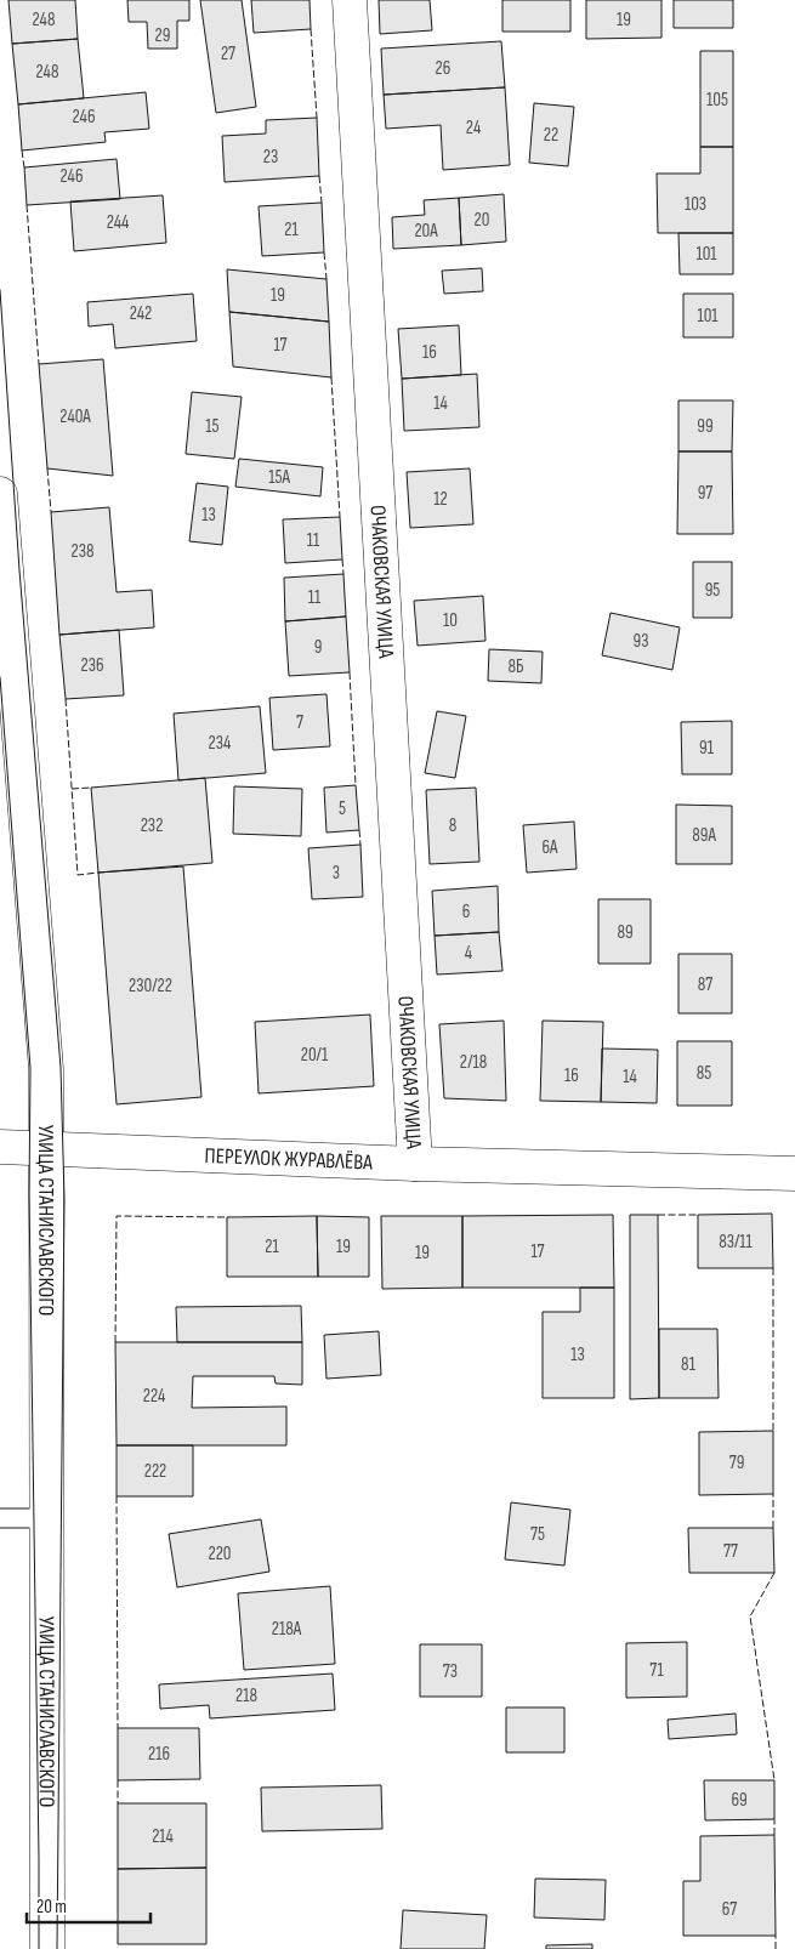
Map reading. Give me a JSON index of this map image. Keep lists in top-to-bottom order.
{
  "streets": {
    "street": ["ОЧАКОВСКАЯ УЛИЦА", "ПЕРЕУЛОК ЖУРАВЛЁВА", "УЛИЦА СТАНИСЛАВСКОГО"]
  },
  "crossings": [
    ["ОЧАКОВСКАЯ УЛИЦА", "ПЕРЕУЛОК ЖУРАВЛЁВА"],
    ["ПЕРЕУЛОК ЖУРАВЛЁВА", "УЛИЦА СТАНИСЛАВСКОГО"]
  ],
  "house_numbers": [
    "248",
    "19",
    "29",
    "27",
    "26",
    "248",
    "105",
    "246",
    "24",
    "22",
    "23",
    "246",
    "103",
    "20",
    "244",
    "21",
    "20А",
    "101",
    "19",
    "242",
    "101",
    "17",
    "16",
    "14",
    "240А",
    "15",
    "99",
    "15А",
    "97",
    "12",
    "13",
    "11",
    "238",
    "95",
    "11",
    "10",
    "93",
    "9",
    "236",
    "8Б",
    "7",
    "234",
    "91",
    "5",
    "232",
    "8",
    "89А",
    "6А",
    "3",
    "6",
    "89",
    "4",
    "87",
    "230/22",
    "20/1",
    "2/18",
    "85",
    "16",
    "14",
    "83/11",
    "21",
    "19",
    "17",
    "19",
    "13",
    "81",
    "224",
    "79",
    "222",
    "75",
    "77",
    "220",
    "218А",
    "71",
    "73",
    "218",
    "216",
    "69",
    "214",
    "67"
  ],
  "scale_bar": "20 m"
}
